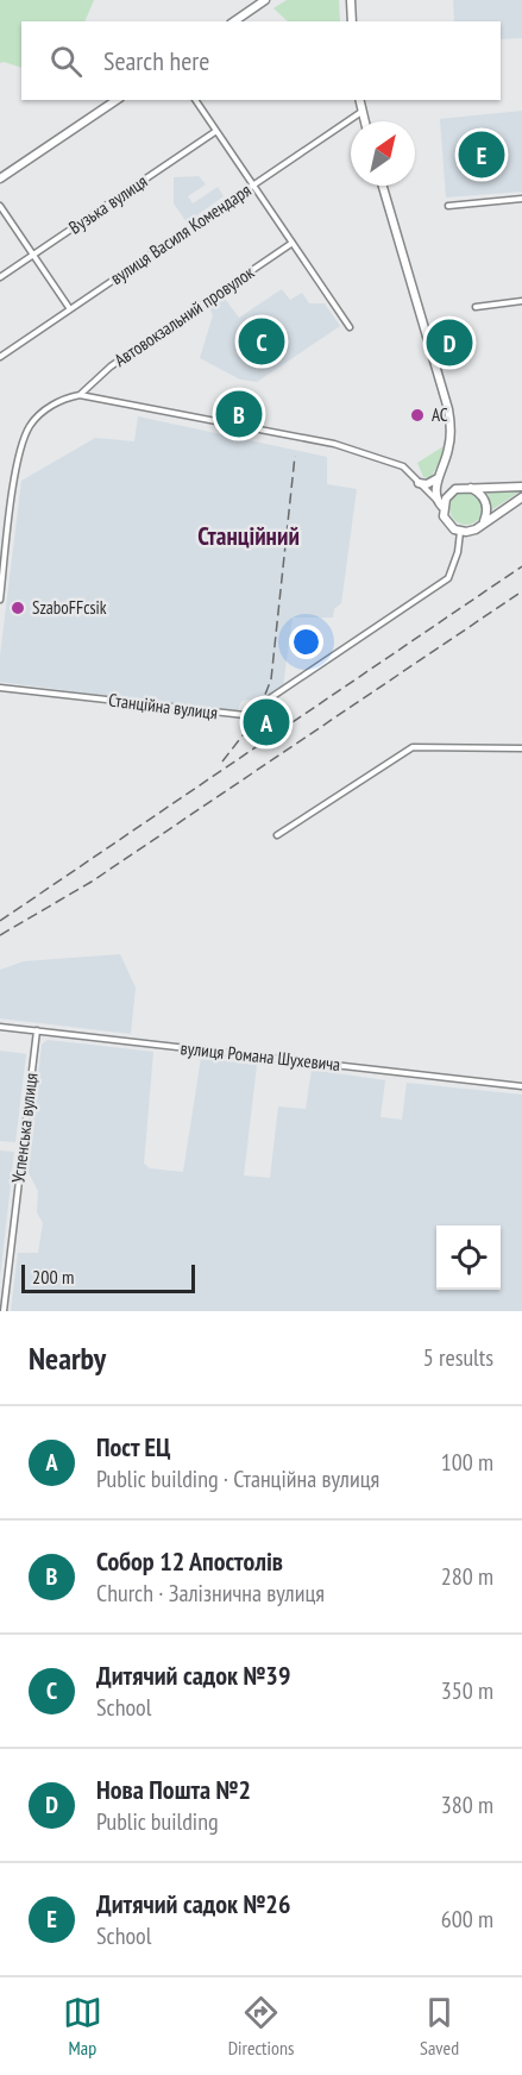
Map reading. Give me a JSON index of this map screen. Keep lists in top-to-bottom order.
{
  "streets": {
    "street": [
      "Вузька вулиця",
      "вулиця Василя Комендаря",
      "Автовокзальний провулок",
      "Станційна вулиця",
      "вулиця Романа Шухевича",
      "Успенська вулиця"
    ]
  },
  "crossings": [
    ["вулиця Романа Шухевича", "Успенська вулиця"]
  ],
  "districts": ["Станційний"],
  "places": ["AC", "SzaboFFcsik"],
  "scale_bar": "200 m",
  "north": "top right",
  "page": {
    "search": "Search here",
    "pins": [
      "E",
      "C",
      "D",
      "B",
      "A"
    ],
    "scale": "200 m",
    "heading": ["Nearby", "5 results"],
    "list": [
      {
        "mark": "A",
        "name": "Пост ЕЦ",
        "note": "Public building · Станційна вулиця",
        "value": "100 m"
      },
      {
        "mark": "B",
        "name": "Собор 12 Апостолів",
        "note": "Church · Залізнична вулиця",
        "value": "280 m"
      },
      {
        "mark": "C",
        "name": "Дитячий садок №39",
        "note": "School",
        "value": "350 m"
      },
      {
        "mark": "D",
        "name": "Нова Пошта №2",
        "note": "Public building",
        "value": "380 m"
      },
      {
        "mark": "E",
        "name": "Дитячий садок №26",
        "note": "School",
        "value": "600 m"
      }
    ],
    "nav": ["Map", "Directions", "Saved"]
  }
}
